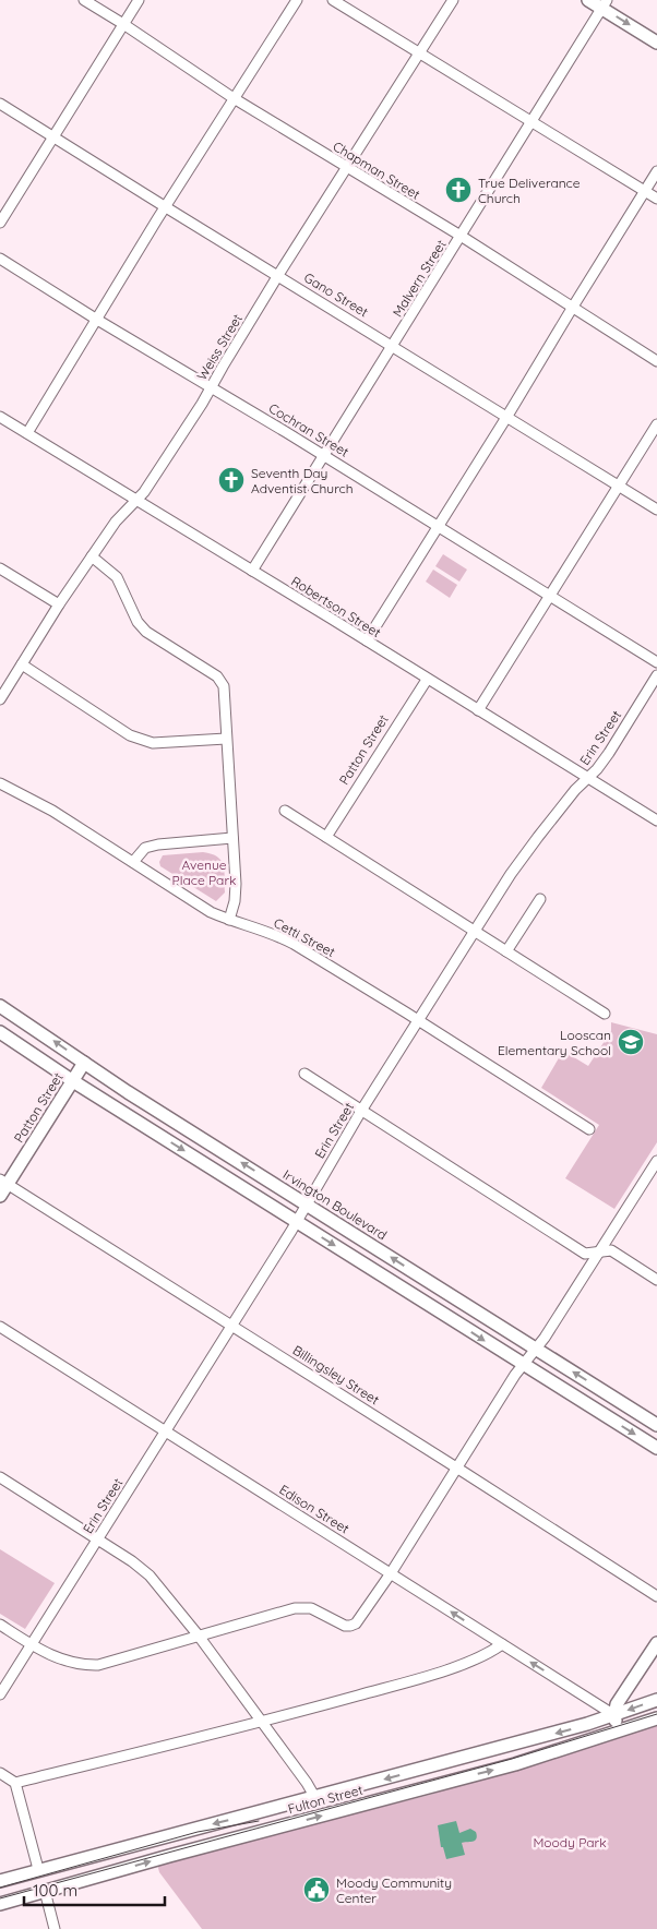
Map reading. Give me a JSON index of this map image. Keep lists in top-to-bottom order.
{
  "streets": {
    "main road": ["Patton Street", "Irvington Boulevard", "Fulton Street"],
    "street": [
      "Chapman Street",
      "Malvern Street",
      "Gano Street",
      "Weiss Street",
      "Cochran Street",
      "Robertson Street",
      "Erin Street",
      "Cetti Street",
      "Billingsley Street",
      "Edison Street"
    ]
  },
  "crossings": [
    ["Chapman Street", "Malvern Street"],
    ["Chapman Street", "Weiss Street"],
    ["Malvern Street", "Gano Street"],
    ["Malvern Street", "Cochran Street"],
    ["Malvern Street", "Robertson Street"],
    ["Gano Street", "Weiss Street"],
    ["Weiss Street", "Cochran Street"],
    ["Weiss Street", "Robertson Street"],
    ["Robertson Street", "Erin Street"],
    ["Robertson Street", "Patton Street"],
    ["Erin Street", "Cetti Street"],
    ["Erin Street", "Irvington Boulevard"],
    ["Erin Street", "Billingsley Street"],
    ["Erin Street", "Edison Street"],
    ["Patton Street", "Irvington Boulevard"],
    ["Patton Street", "Billingsley Street"],
    ["Edison Street", "Fulton Street"]
  ],
  "one_way": ["Edison Street"],
  "parks": ["Avenue Place Park", "Moody Park"],
  "places": {
    "church": ["True Deliverance Church", "Seventh Day Adventist Church"],
    "school or university": ["Looscan Elementary School"],
    "public building": ["Moody Community Center"]
  },
  "scale_bar": "100 m"
}
